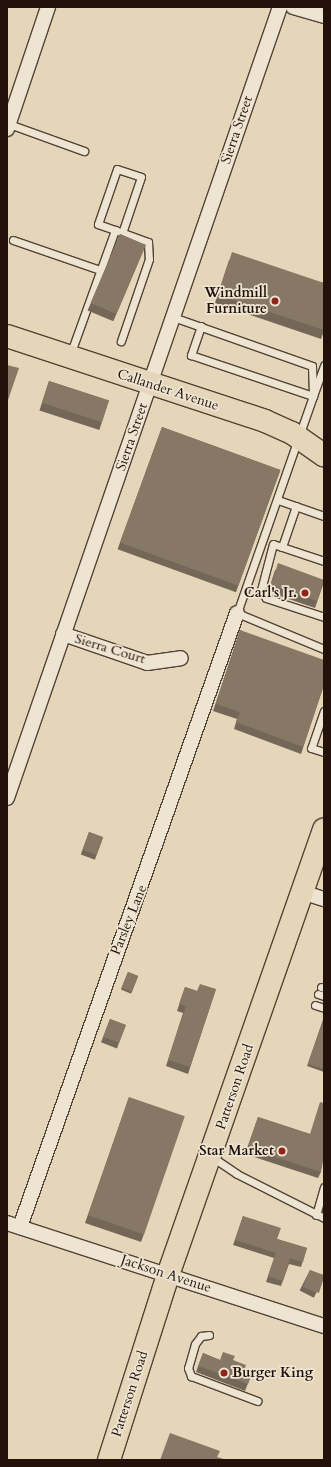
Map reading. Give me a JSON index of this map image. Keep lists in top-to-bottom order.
{
  "streets": {
    "main road": ["Callander Avenue", "Patterson Road"],
    "street": [
      "Sierra Street",
      "Sierra Court",
      "Parsley Lane",
      "Jackson Avenue"
    ]
  },
  "crossings": [
    ["Sierra Street", "Callander Avenue"],
    ["Sierra Street", "Sierra Court"],
    ["Parsley Lane", "Jackson Avenue"],
    ["Patterson Road", "Jackson Avenue"]
  ],
  "places": [
    "Windmill Furniture",
    "Carl's Jr.",
    "Star Market",
    "Burger King"
  ]
}
